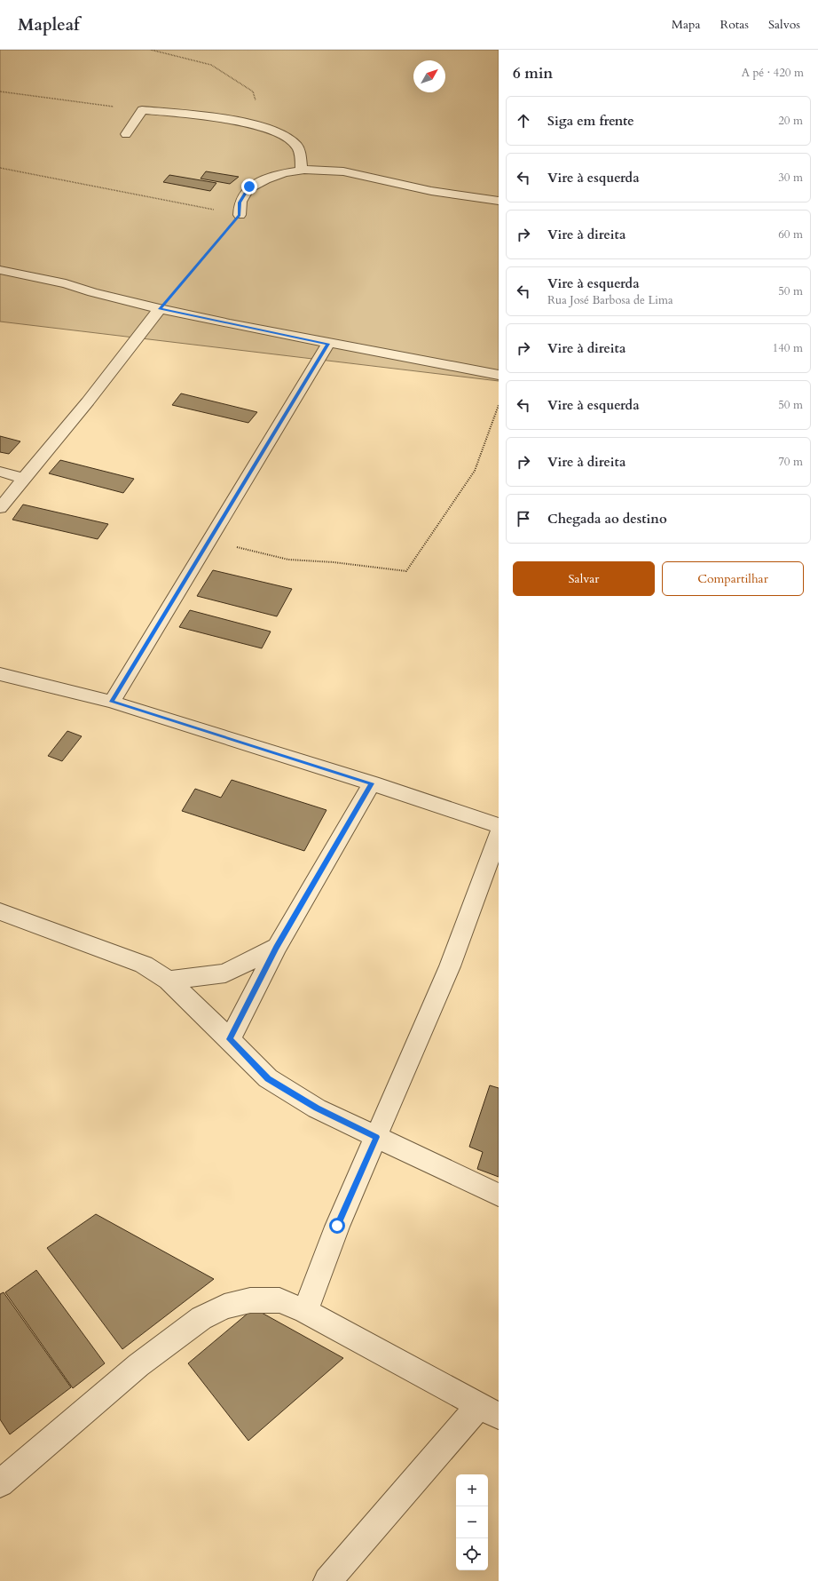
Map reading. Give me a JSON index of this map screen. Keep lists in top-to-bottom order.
{
  "north": "top right",
  "page": {
    "header": "Mapleaf",
    "nav": ["Mapa", "Rotas", "Salvos"],
    "heading": ["6 min", "A pé · 420 m"],
    "list": [
      ["Siga em frente", "20 m"],
      ["Vire à esquerda", "30 m"],
      ["Vire à direita", "60 m"],
      ["Vire à esquerda", "Rua José Barbosa de Lima", "50 m"],
      ["Vire à direita", "140 m"],
      ["Vire à esquerda", "50 m"],
      ["Vire à direita", "70 m"],
      "Chegada ao destino"
    ],
    "buttons": ["Salvar", "Compartilhar"],
    "map_buttons": ["+", "−"]
  }
}
